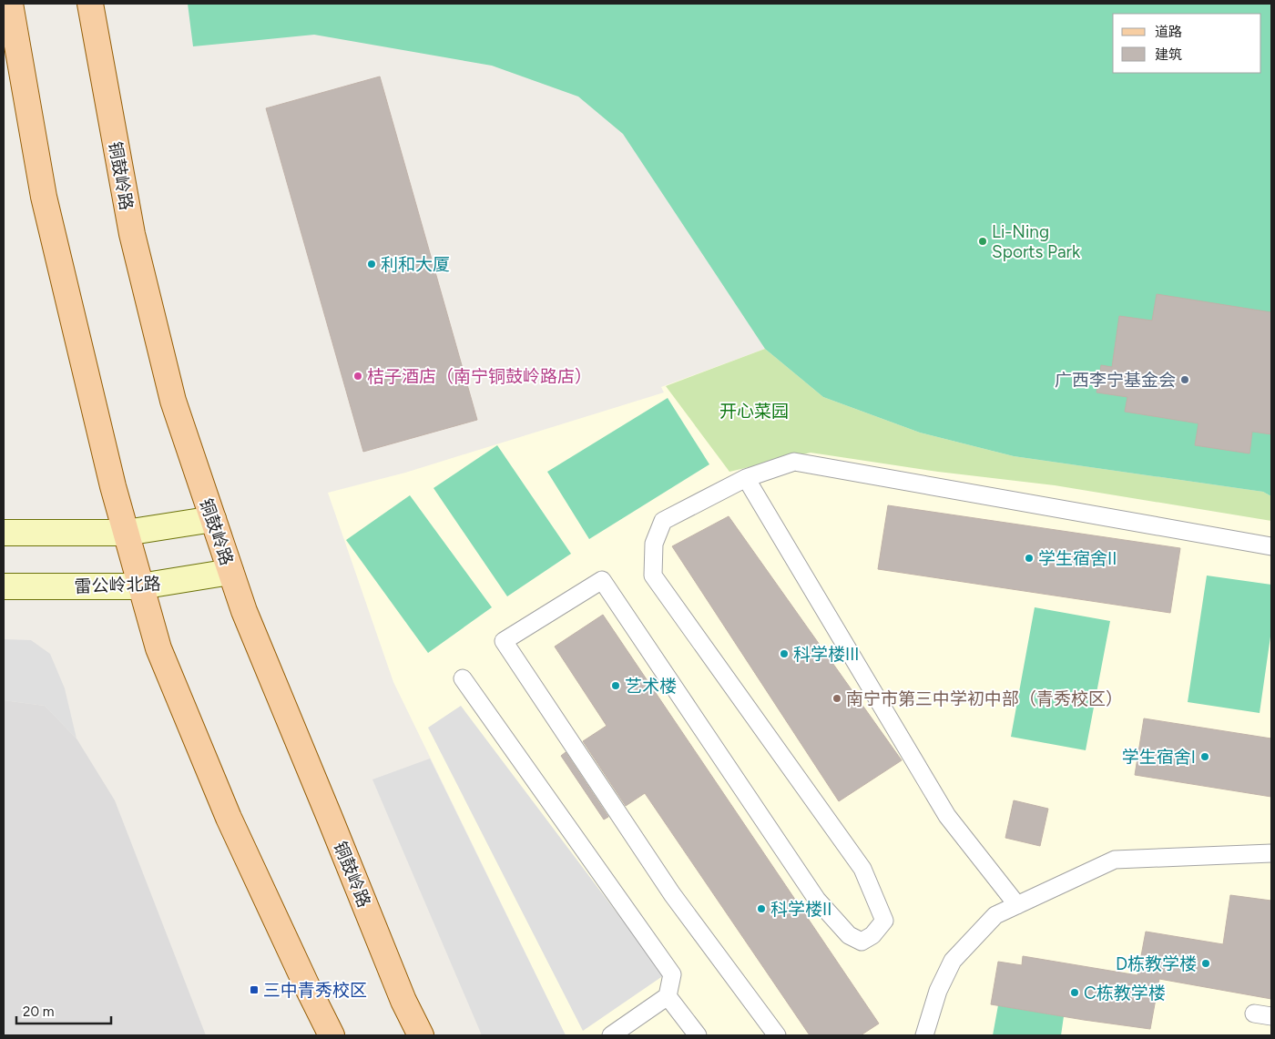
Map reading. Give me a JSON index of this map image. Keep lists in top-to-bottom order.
{
  "streets": {
    "main road": ["铜鼓岭路"],
    "street": ["雷公岭北路"]
  },
  "crossings": [
    ["铜鼓岭路", "雷公岭北路"]
  ],
  "parks": ["开心菜园"],
  "places": {
    "other": [
      "Li-Ning Sports Park",
      "利和大厦",
      "桔子酒店（南宁铜鼓岭路店）",
      "广西李宁基金会",
      "学生宿舍II",
      "科学楼III",
      "艺术楼",
      "南宁市第三中学初中部（青秀校区）",
      "学生宿舍I",
      "科学楼II",
      "D栋教学楼",
      "C栋教学楼"
    ],
    "transit": ["三中青秀校区"]
  },
  "legend": ["道路", "建筑"],
  "scale_bar": "20 m"
}
